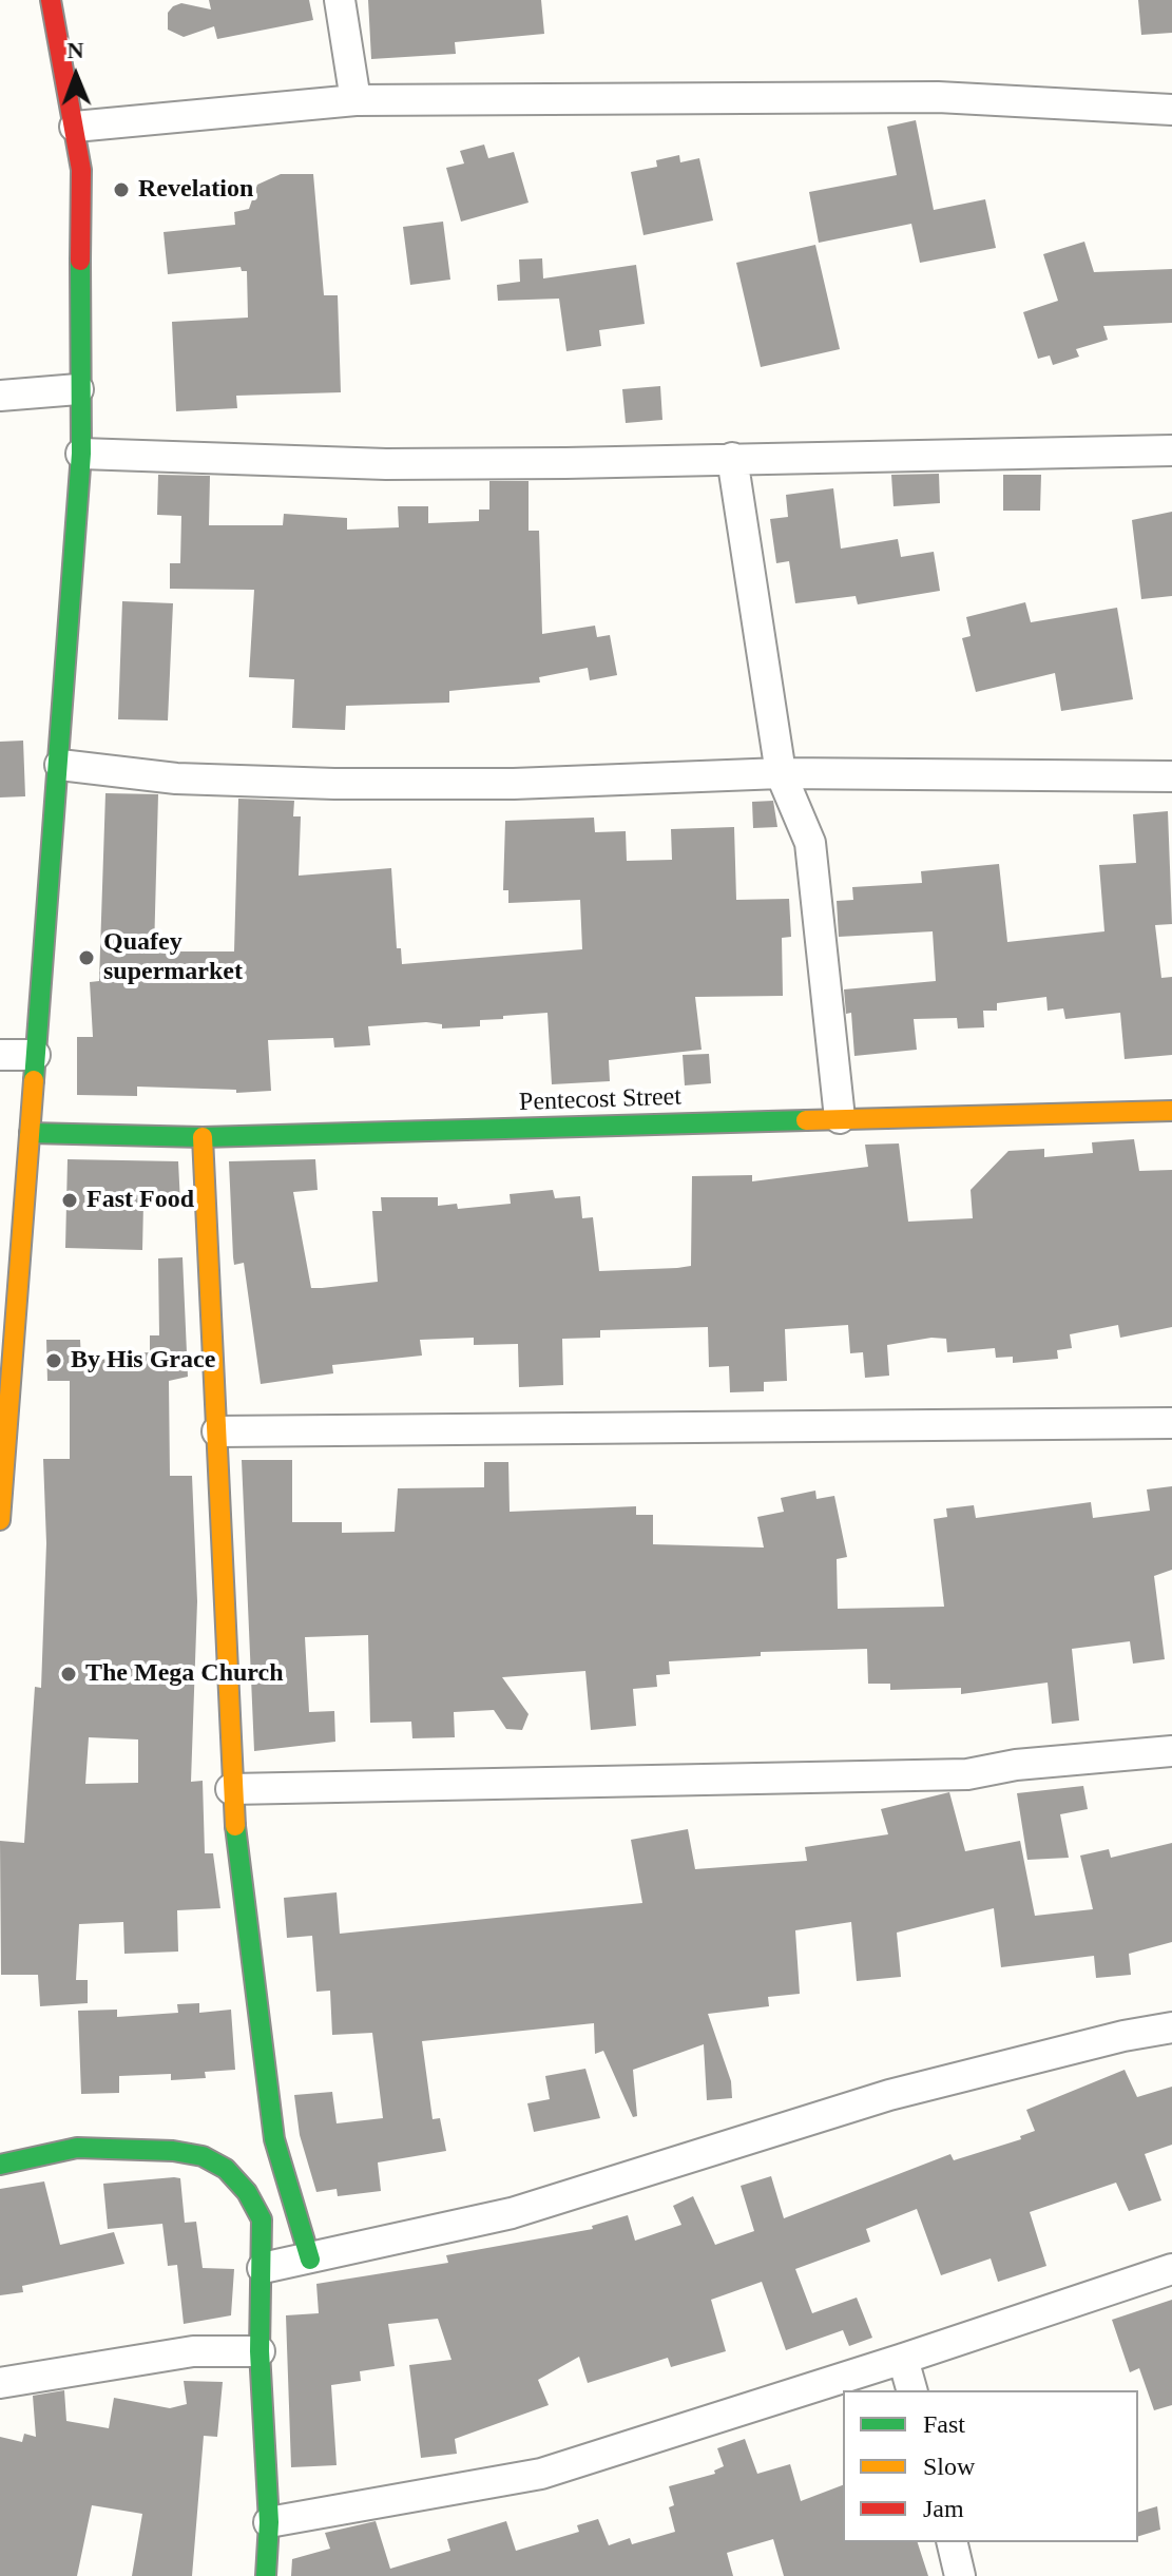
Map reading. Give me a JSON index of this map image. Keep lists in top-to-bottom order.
{
  "streets": {
    "street": ["Pentecost Street"]
  },
  "places": [
    "Revelation",
    "Quafey supermarket",
    "Fast Food",
    "By His Grace",
    "The Mega Church"
  ],
  "legend": ["Fast", "Slow", "Jam"],
  "north": "top"
}
